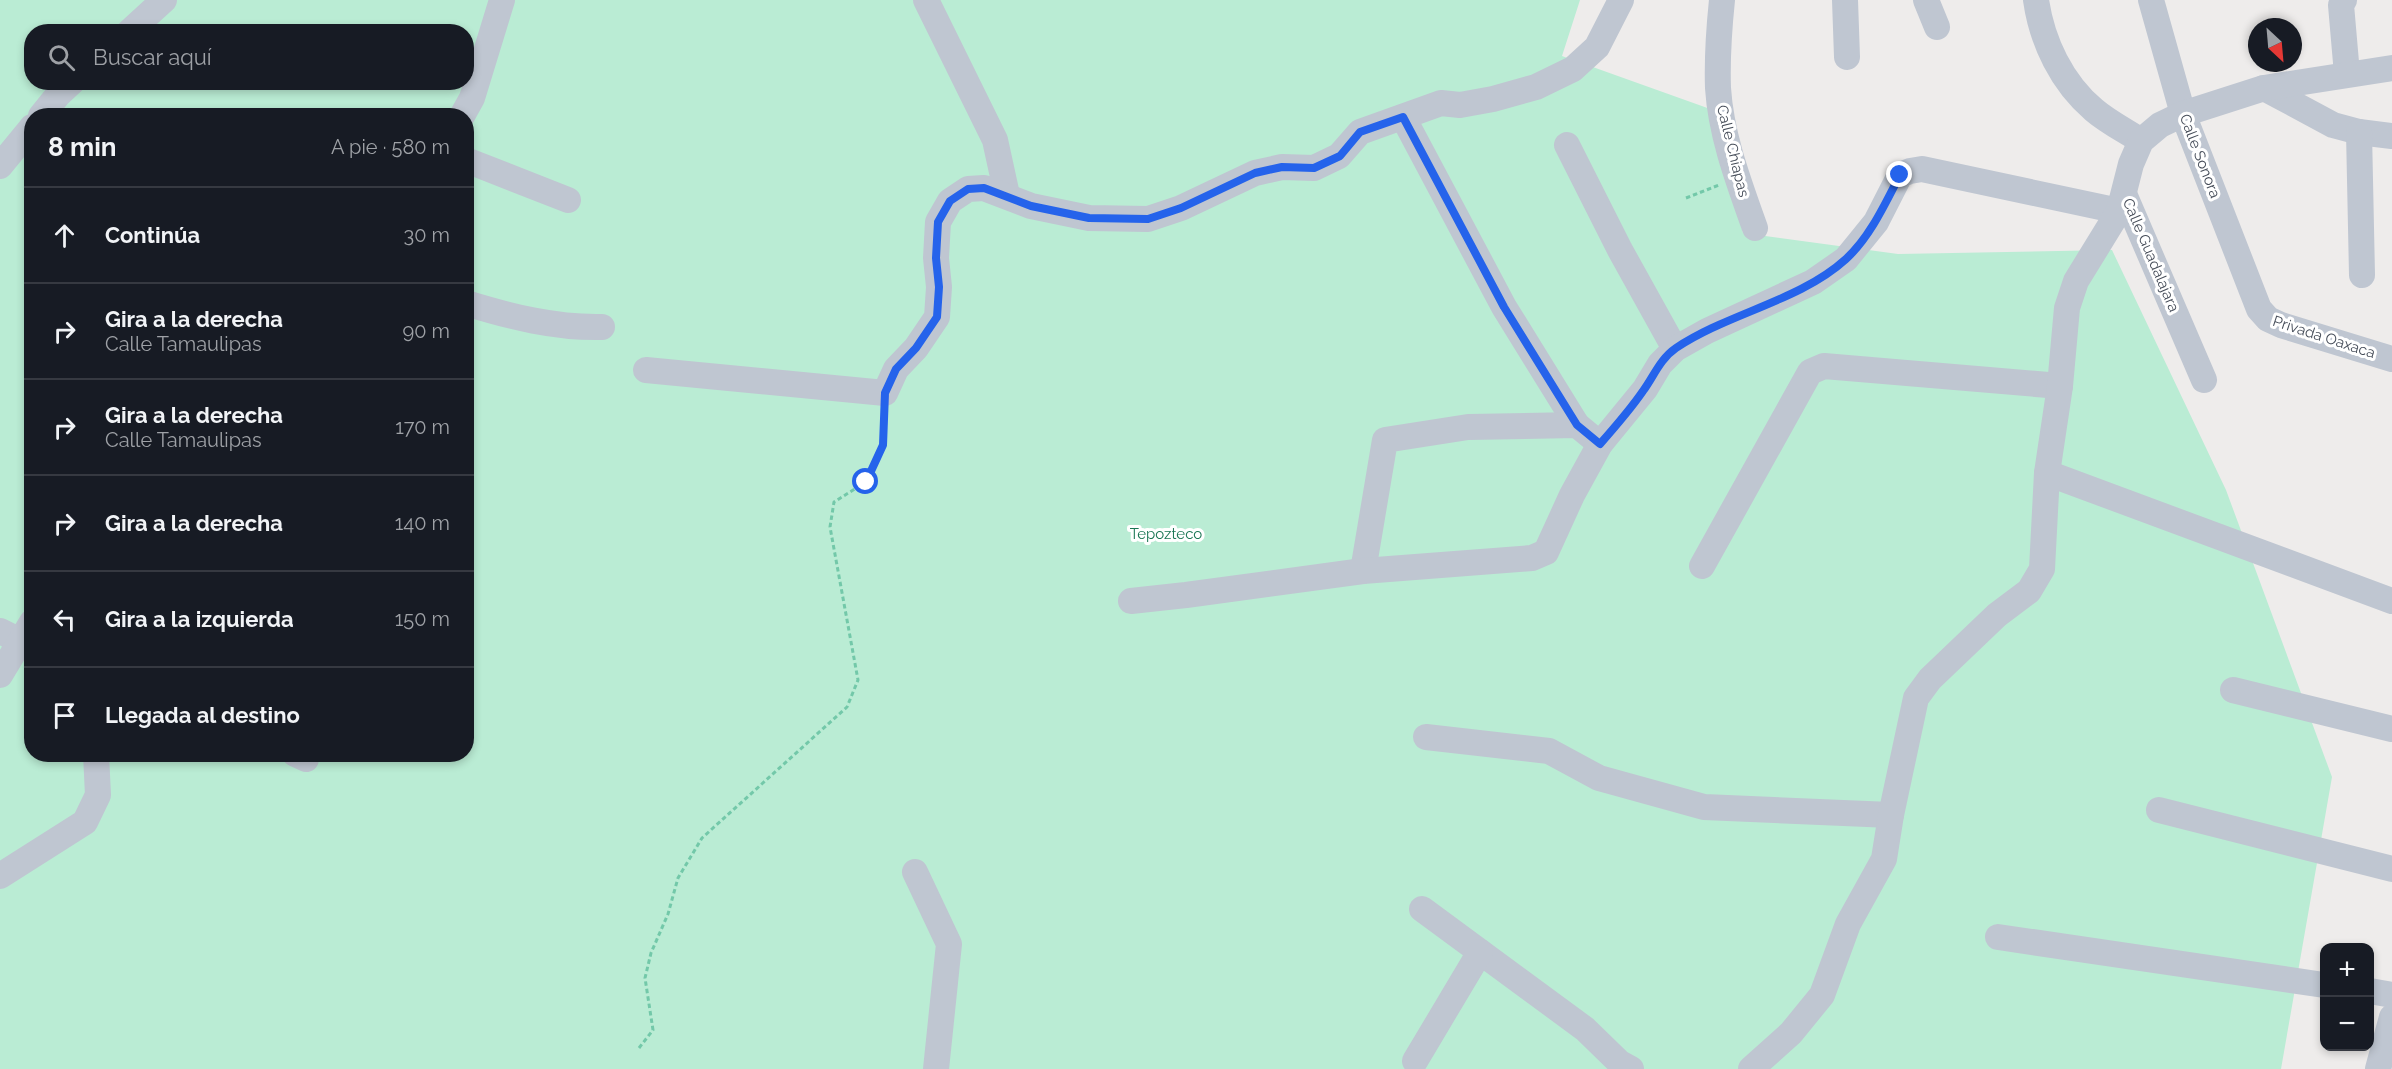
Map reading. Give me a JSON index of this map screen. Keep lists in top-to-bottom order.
{
  "streets": {
    "street": [
      "Calle Chiapas",
      "Calle Sonora",
      "Calle Guadalajara",
      "Privada Oaxaca"
    ]
  },
  "crossings": [
    ["Calle Sonora", "Privada Oaxaca"]
  ],
  "parks": ["Tepozteco"],
  "north": "bottom right",
  "page": {
    "search": "Buscar aquí",
    "heading": ["8 min", "A pie · 580 m"],
    "list": [
      ["Continúa", "30 m"],
      ["Gira a la derecha", "Calle Tamaulipas", "90 m"],
      ["Gira a la derecha", "Calle Tamaulipas", "170 m"],
      ["Gira a la derecha", "140 m"],
      ["Gira a la izquierda", "150 m"],
      "Llegada al destino"
    ],
    "map_buttons": ["+", "−"]
  }
}
